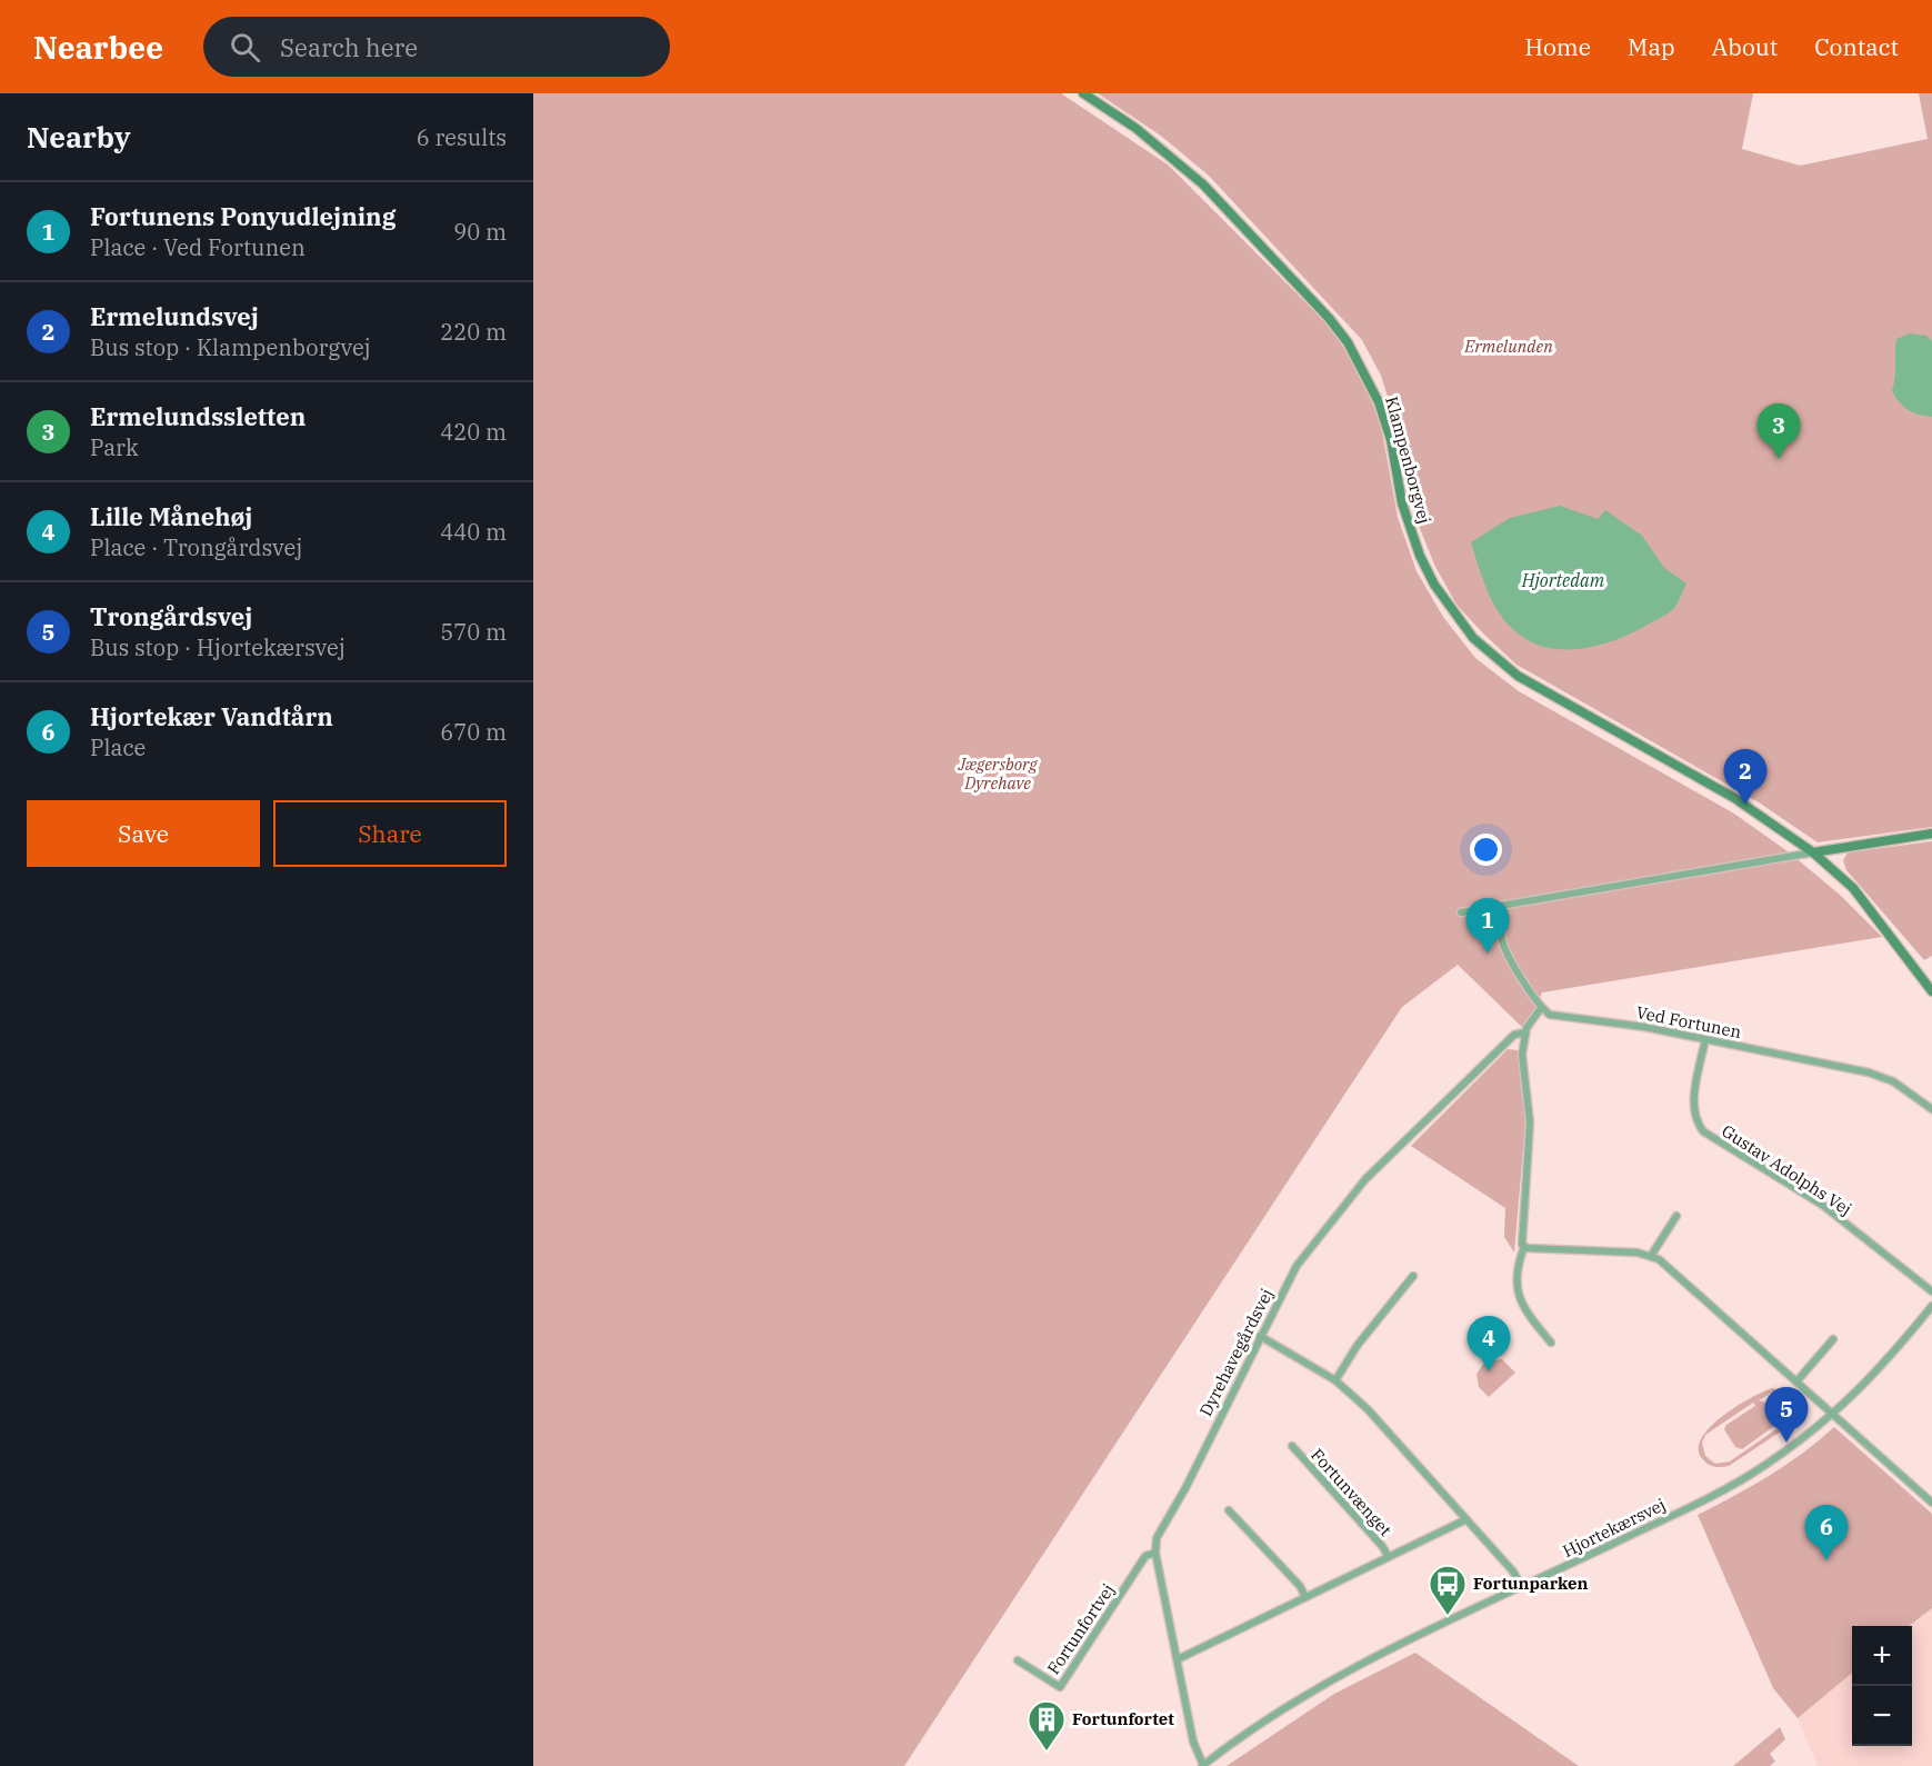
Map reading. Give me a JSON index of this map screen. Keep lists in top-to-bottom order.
{
  "streets": {
    "street": [
      "Klampenborgvej",
      "Ved Fortunen",
      "Gustav Adolphs Vej",
      "Dyrehavegårdsvej",
      "Fortunvænget",
      "Hjortekærsvej",
      "Fortunfortvej"
    ]
  },
  "crossings": [
    ["Ved Fortunen", "Gustav Adolphs Vej"],
    ["Dyrehavegårdsvej", "Fortunfortvej"]
  ],
  "water": ["Hjortedam"],
  "parks": ["Ermelunden", "Jægersborg Dyrehave"],
  "places": {
    "bus stop": ["Fortunparken"],
    "building": ["Fortunfortet"]
  },
  "page": {
    "header": "Nearbee",
    "search": "Search here",
    "nav": [
      "Home",
      "Map",
      "About",
      "Contact"
    ],
    "heading": ["Nearby", "6 results"],
    "list": [
      {
        "mark": "1",
        "name": "Fortunens Ponyudlejning",
        "note": "Place · Ved Fortunen",
        "value": "90 m"
      },
      {
        "mark": "2",
        "name": "Ermelundsvej",
        "note": "Bus stop · Klampenborgvej",
        "value": "220 m"
      },
      {
        "mark": "3",
        "name": "Ermelundssletten",
        "note": "Park",
        "value": "420 m"
      },
      {
        "mark": "4",
        "name": "Lille Månehøj",
        "note": "Place · Trongårdsvej",
        "value": "440 m"
      },
      {
        "mark": "5",
        "name": "Trongårdsvej",
        "note": "Bus stop · Hjortekærsvej",
        "value": "570 m"
      },
      {
        "mark": "6",
        "name": "Hjortekær Vandtårn",
        "note": "Place",
        "value": "670 m"
      }
    ],
    "pins": [
      "3",
      "2",
      "1",
      "4",
      "5",
      "6"
    ],
    "buttons": ["Save", "Share"],
    "map_buttons": ["+", "−"]
  }
}
